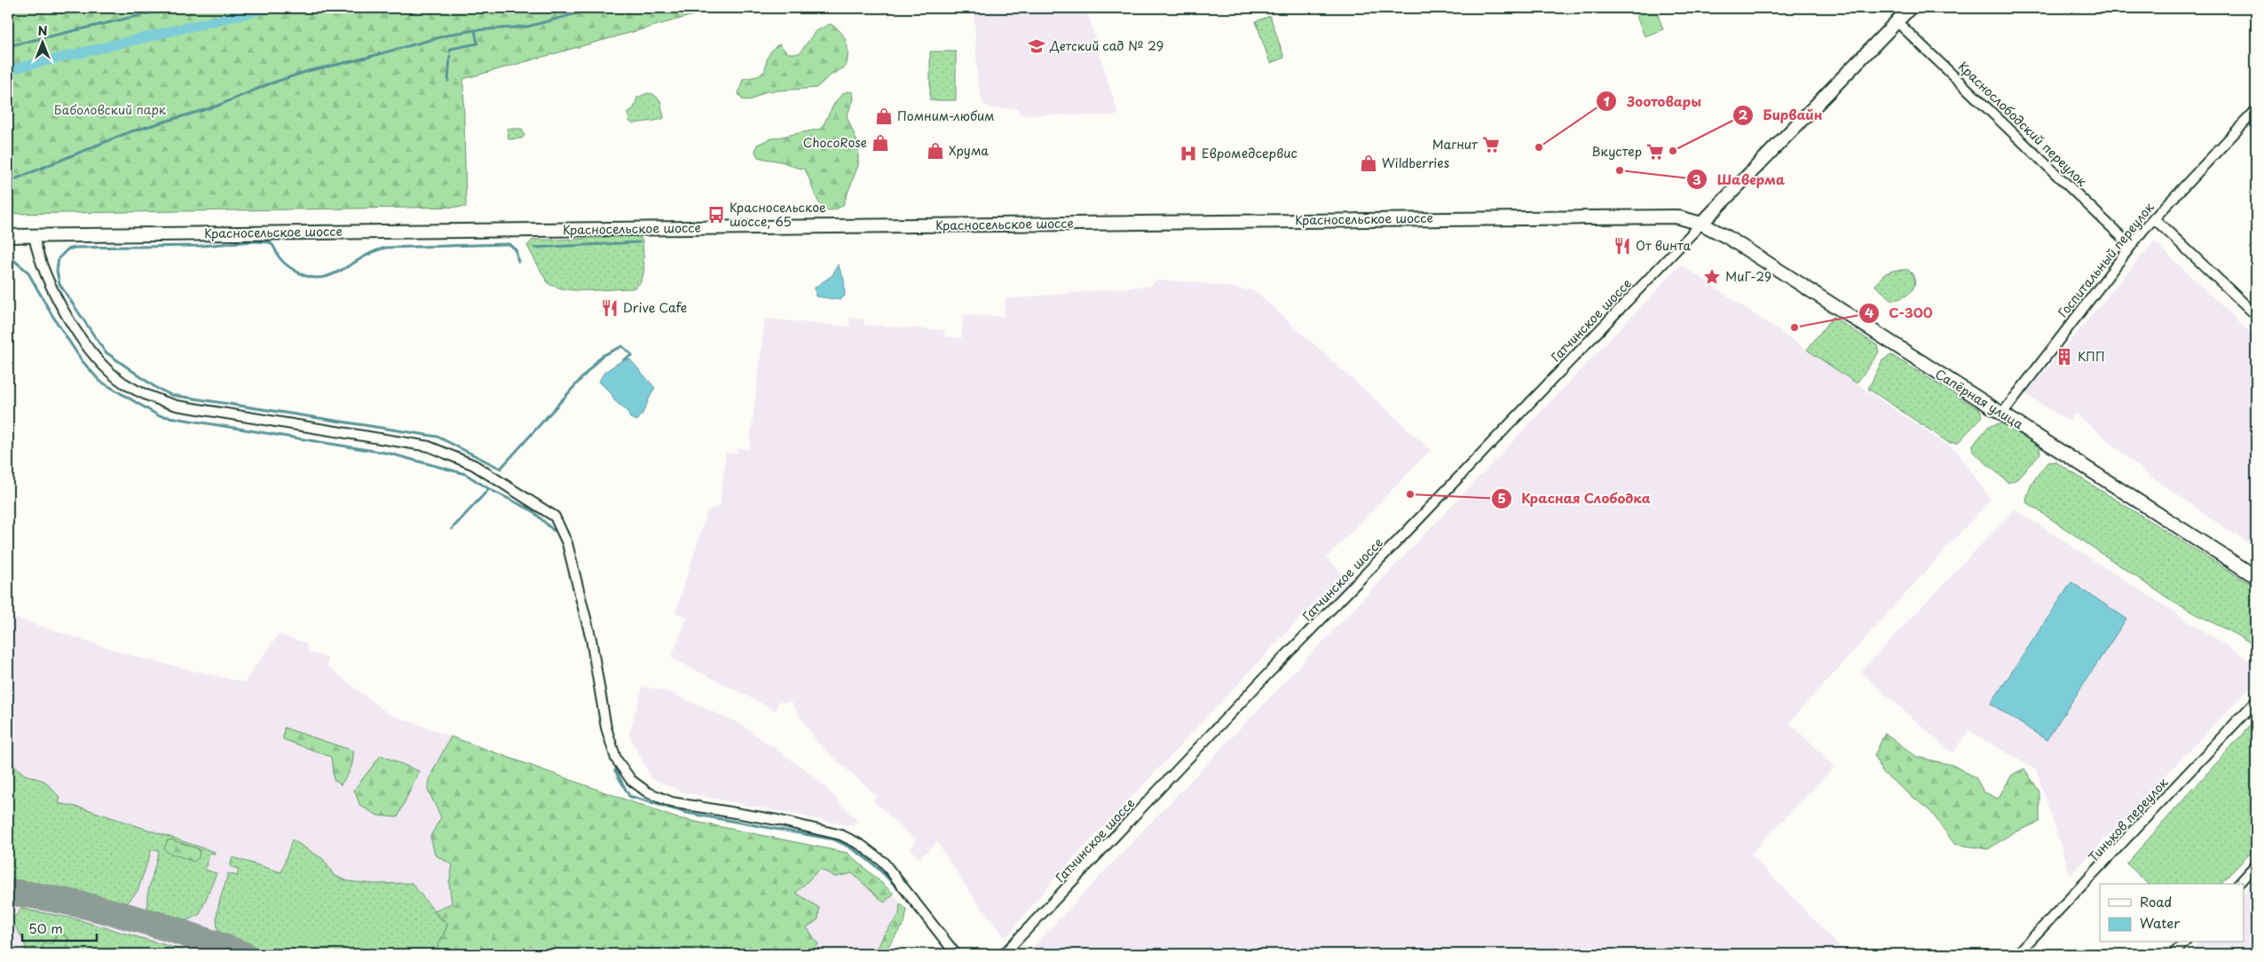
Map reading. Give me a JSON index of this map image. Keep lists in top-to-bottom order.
{
  "streets": {
    "main road": ["Красносельское шоссе", "Сапёрная улица"],
    "street": [
      "Краснослободский переулок",
      "Госпитальный переулок",
      "Гатчинское шоссе",
      "Тиньков переулок"
    ]
  },
  "crossings": [
    ["Краснослободский переулок", "Госпитальный переулок"],
    ["Красносельское шоссе", "Гатчинское шоссе"],
    ["Красносельское шоссе", "Сапёрная улица"],
    ["Госпитальный переулок", "Сапёрная улица"],
    ["Гатчинское шоссе", "Сапёрная улица"]
  ],
  "parks": ["Баболовский парк"],
  "places": {
    "school or university": ["Детский сад № 29"],
    "shop": [
      "Помним-любим",
      "ChocoRose",
      "Хрума",
      "Wildberries"
    ],
    "supermarket": ["Магнит", "Вкустер"],
    "other": [
      "Зоотовары",
      "Бирвайн",
      "Шаверма",
      "С-300",
      "Красная Слободка"
    ],
    "hospital": ["Евромедсервис"],
    "bus stop": ["Красносельское шоссе, 65"],
    "restaurant": ["От винта", "Drive Cafe"],
    "place": ["МиГ-29"],
    "building": ["КПП"]
  },
  "legend": ["Road", "Water"],
  "scale_bar": "50 m",
  "north": "top"
}
